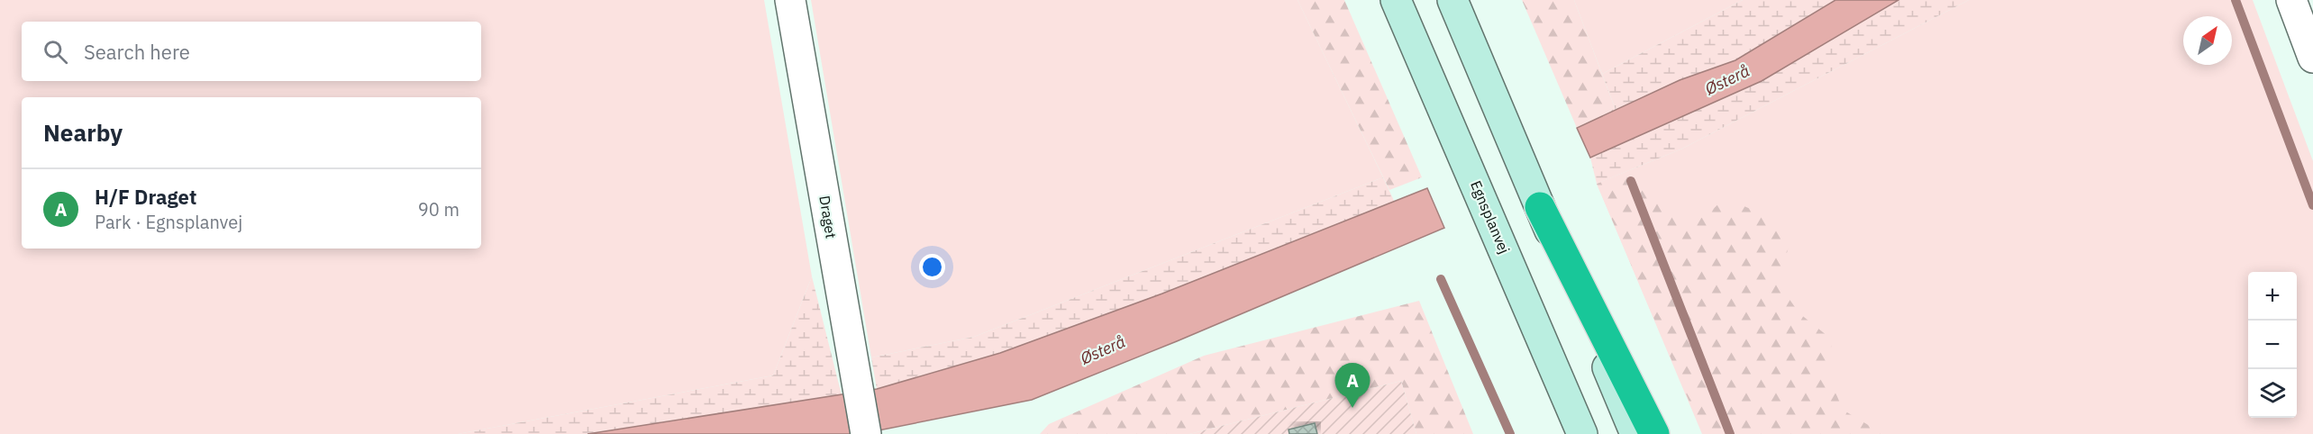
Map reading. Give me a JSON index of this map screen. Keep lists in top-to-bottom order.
{
  "streets": {
    "main road": ["Egnsplanvej"],
    "street": ["Draget"]
  },
  "water": ["Østerå"],
  "north": "top right",
  "page": {
    "search": "Search here",
    "heading": "Nearby",
    "list": [
      {
        "mark": "A",
        "name": "H/F Draget",
        "note": "Park · Egnsplanvej",
        "value": "90 m"
      }
    ],
    "map_buttons": ["+", "−"],
    "pins": "A"
  }
}
